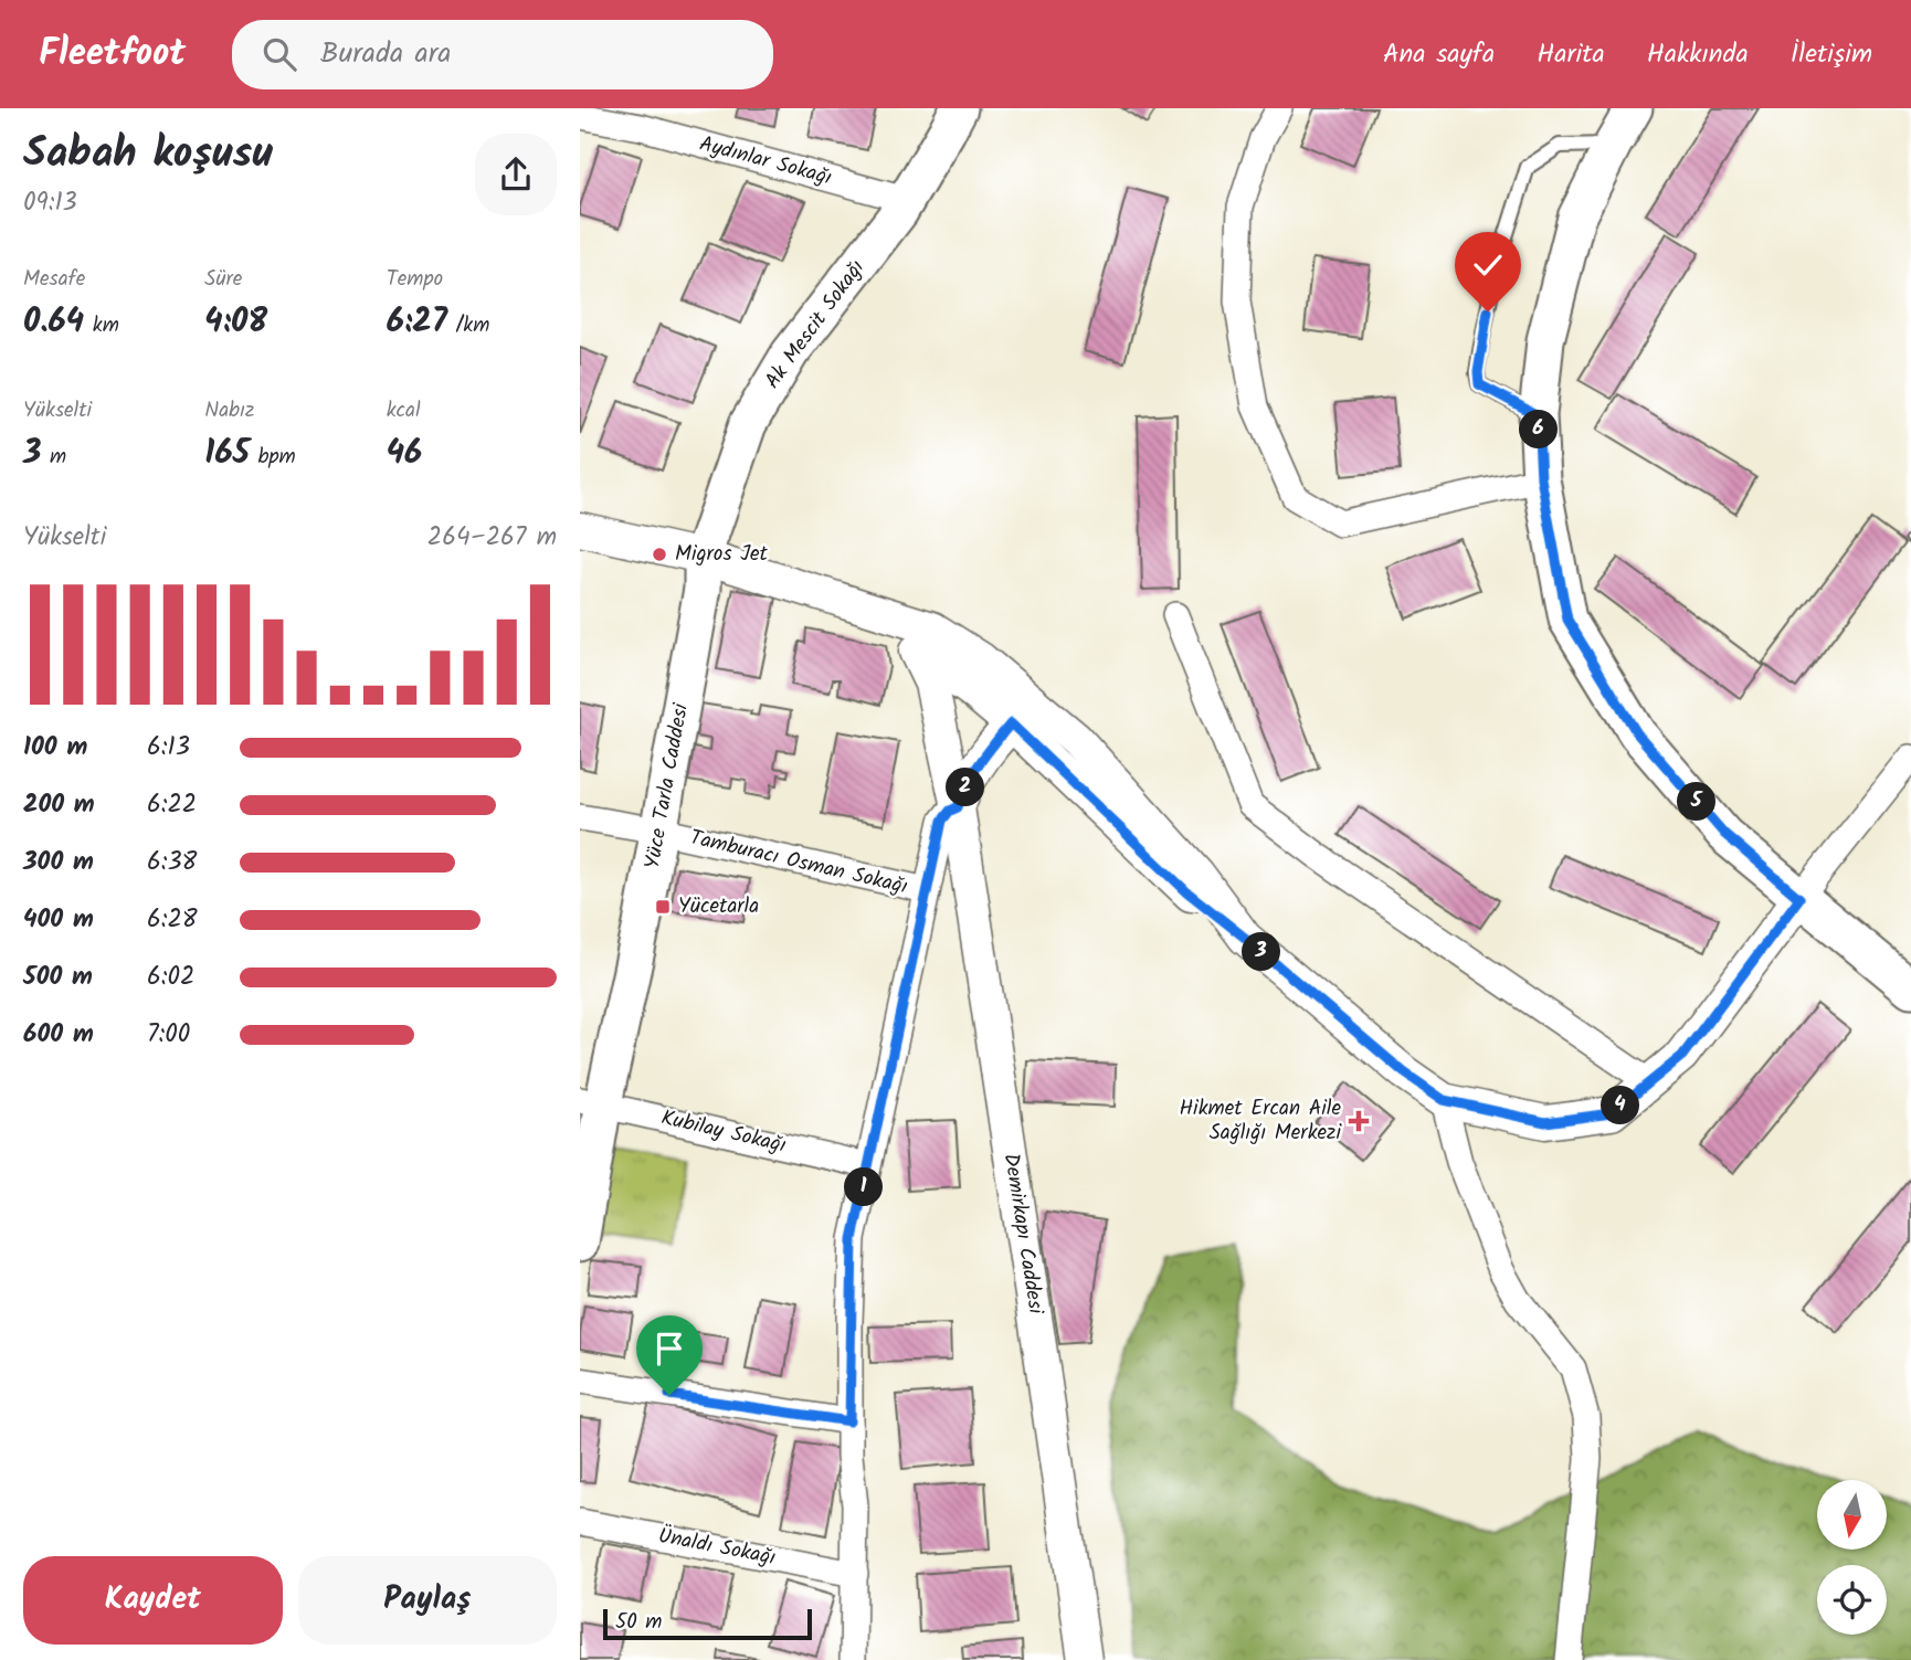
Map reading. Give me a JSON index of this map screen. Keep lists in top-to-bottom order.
{
  "streets": {
    "main road": ["Ak Mescit Sokağı", "Yüce Tarla Caddesi"],
    "street": [
      "Aydınlar Sokağı",
      "Tamburacı Osman Sokağı",
      "Kubilay Sokağı",
      "Demirkapı Caddesi",
      "Ünaldı Sokağı"
    ]
  },
  "crossings": [
    ["Aydınlar Sokağı", "Ak Mescit Sokağı"],
    ["Ak Mescit Sokağı", "Yüce Tarla Caddesi"],
    ["Yüce Tarla Caddesi", "Tamburacı Osman Sokağı"],
    ["Yüce Tarla Caddesi", "Kubilay Sokağı"]
  ],
  "places": {
    "other": ["Migros Jet"],
    "transit": ["Yücetarla"],
    "health": ["Hikmet Ercan Aile Sağlığı Merkezi"]
  },
  "scale_bar": "50 m",
  "north": "bottom",
  "page": {
    "header": "Fleetfoot",
    "search": "Burada ara",
    "nav": [
      "Ana sayfa",
      "Harita",
      "Hakkında",
      "İletişim"
    ],
    "heading": ["Sabah koşusu", "09:13"],
    "stats": [
      ["Mesafe", "0.64 km"],
      ["Süre", "4:08"],
      ["Tempo", "6:27 /km"],
      ["Yükselti", "3 m"],
      ["Nabız", "165 bpm"],
      ["kcal", "46"]
    ],
    "pins": [
      "6",
      "2",
      "5",
      "3",
      "4",
      "1"
    ],
    "chart": ["Yükselti", "264–267 m"],
    "list": [
      {
        "name": "100 m",
        "note": "6:13"
      },
      {
        "name": "200 m",
        "note": "6:22"
      },
      {
        "name": "300 m",
        "note": "6:38"
      },
      {
        "name": "400 m",
        "note": "6:28"
      },
      {
        "name": "500 m",
        "note": "6:02"
      },
      {
        "name": "600 m",
        "note": "7:00"
      }
    ],
    "buttons": ["Kaydet", "Paylaş"],
    "scale": "50 m"
  }
}
